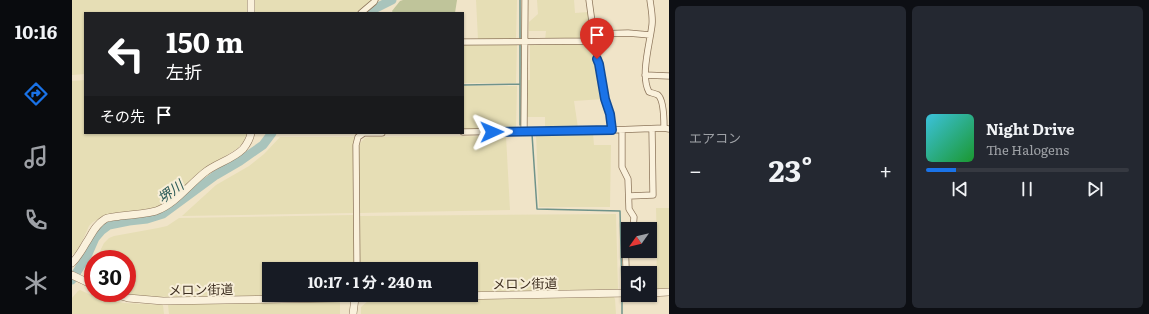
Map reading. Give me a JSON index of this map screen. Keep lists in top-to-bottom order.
{
  "streets": {
    "street": ["メロン街道"]
  },
  "water": ["堺川"],
  "north": "bottom left",
  "page": {
    "tabs": "10:16",
    "tile": "エアコン",
    "turn": ["150 m", "左折"],
    "then": "その先",
    "song": ["Night Drive", "The Halogens"],
    "heat": ["−", "23°", "+"],
    "limit": "30",
    "trip": "10:17 · 1 分 · 240 m"
  }
}
